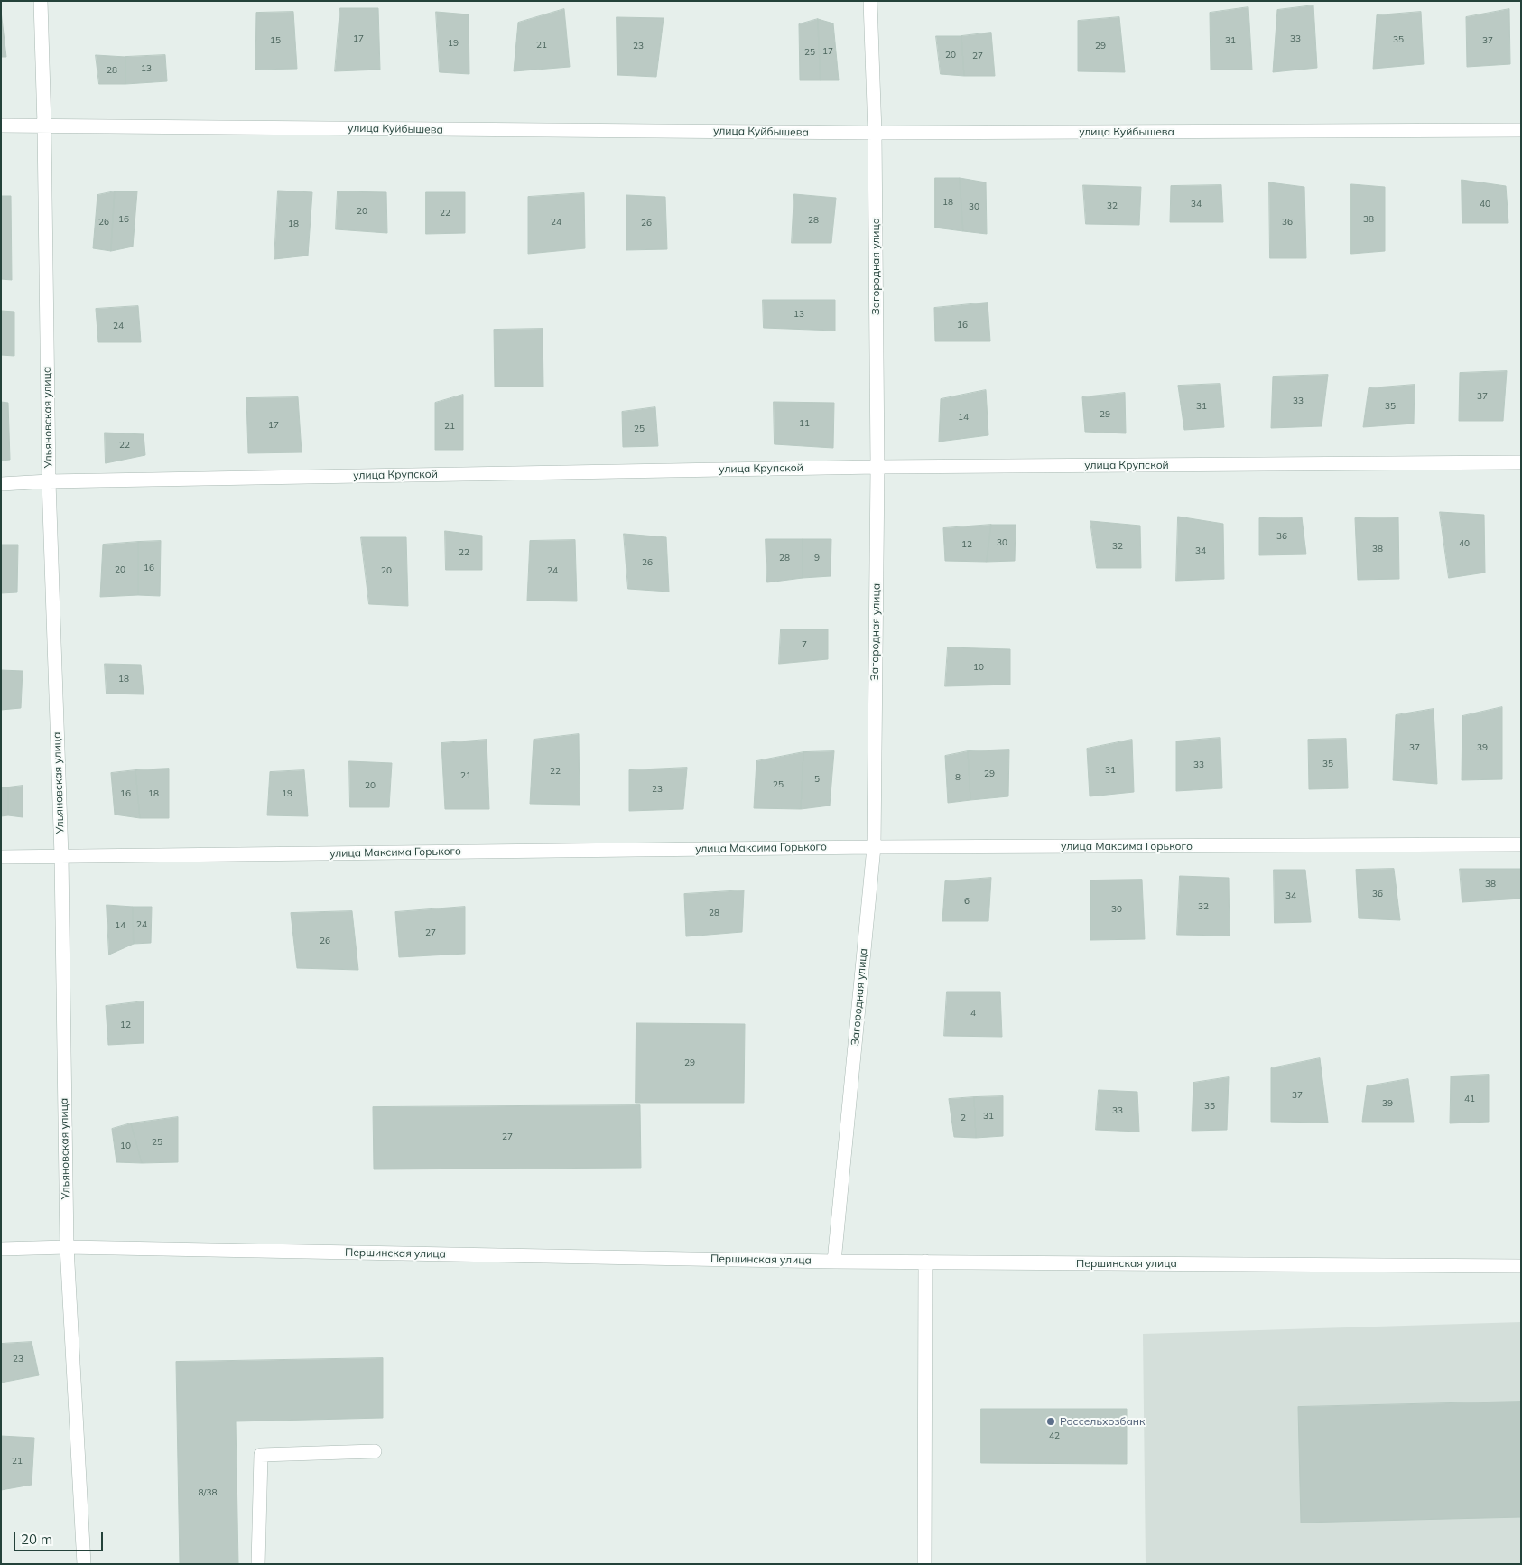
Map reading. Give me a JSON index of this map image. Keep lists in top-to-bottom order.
{
  "streets": {
    "street": [
      "улица Куйбышева",
      "Загородная улица",
      "Ульяновская улица",
      "улица Крупской",
      "улица Максима Горького",
      "Першинская улица"
    ]
  },
  "crossings": [
    ["улица Куйбышева", "Загородная улица"],
    ["улица Куйбышева", "Ульяновская улица"],
    ["Загородная улица", "улица Крупской"],
    ["Загородная улица", "улица Максима Горького"],
    ["Загородная улица", "Першинская улица"],
    ["Ульяновская улица", "улица Крупской"],
    ["Ульяновская улица", "улица Максима Горького"],
    ["Ульяновская улица", "Першинская улица"]
  ],
  "places": ["Россельхозбанк"],
  "house_numbers": [
    "17",
    "33",
    "35",
    "15",
    "31",
    "37",
    "19",
    "21",
    "23",
    "29",
    "17",
    "25",
    "20",
    "27",
    "13",
    "28",
    "18",
    "34",
    "40",
    "32",
    "30",
    "20",
    "22",
    "16",
    "38",
    "28",
    "26",
    "24",
    "36",
    "26",
    "18",
    "13",
    "16",
    "24",
    "37",
    "33",
    "31",
    "35",
    "29",
    "14",
    "11",
    "17",
    "21",
    "25",
    "22",
    "36",
    "30",
    "40",
    "12",
    "32",
    "38",
    "34",
    "22",
    "28",
    "9",
    "26",
    "16",
    "20",
    "20",
    "24",
    "7",
    "10",
    "18",
    "37",
    "39",
    "35",
    "33",
    "31",
    "22",
    "29",
    "21",
    "8",
    "5",
    "25",
    "20",
    "23",
    "16",
    "18",
    "19",
    "38",
    "36",
    "34",
    "6",
    "32",
    "30",
    "28",
    "24",
    "14",
    "27",
    "26",
    "4",
    "12",
    "29",
    "37",
    "41",
    "39",
    "35",
    "33",
    "31",
    "2",
    "27",
    "25",
    "10",
    "23",
    "42",
    "21",
    "8/38"
  ],
  "scale_bar": "20 m"
}
